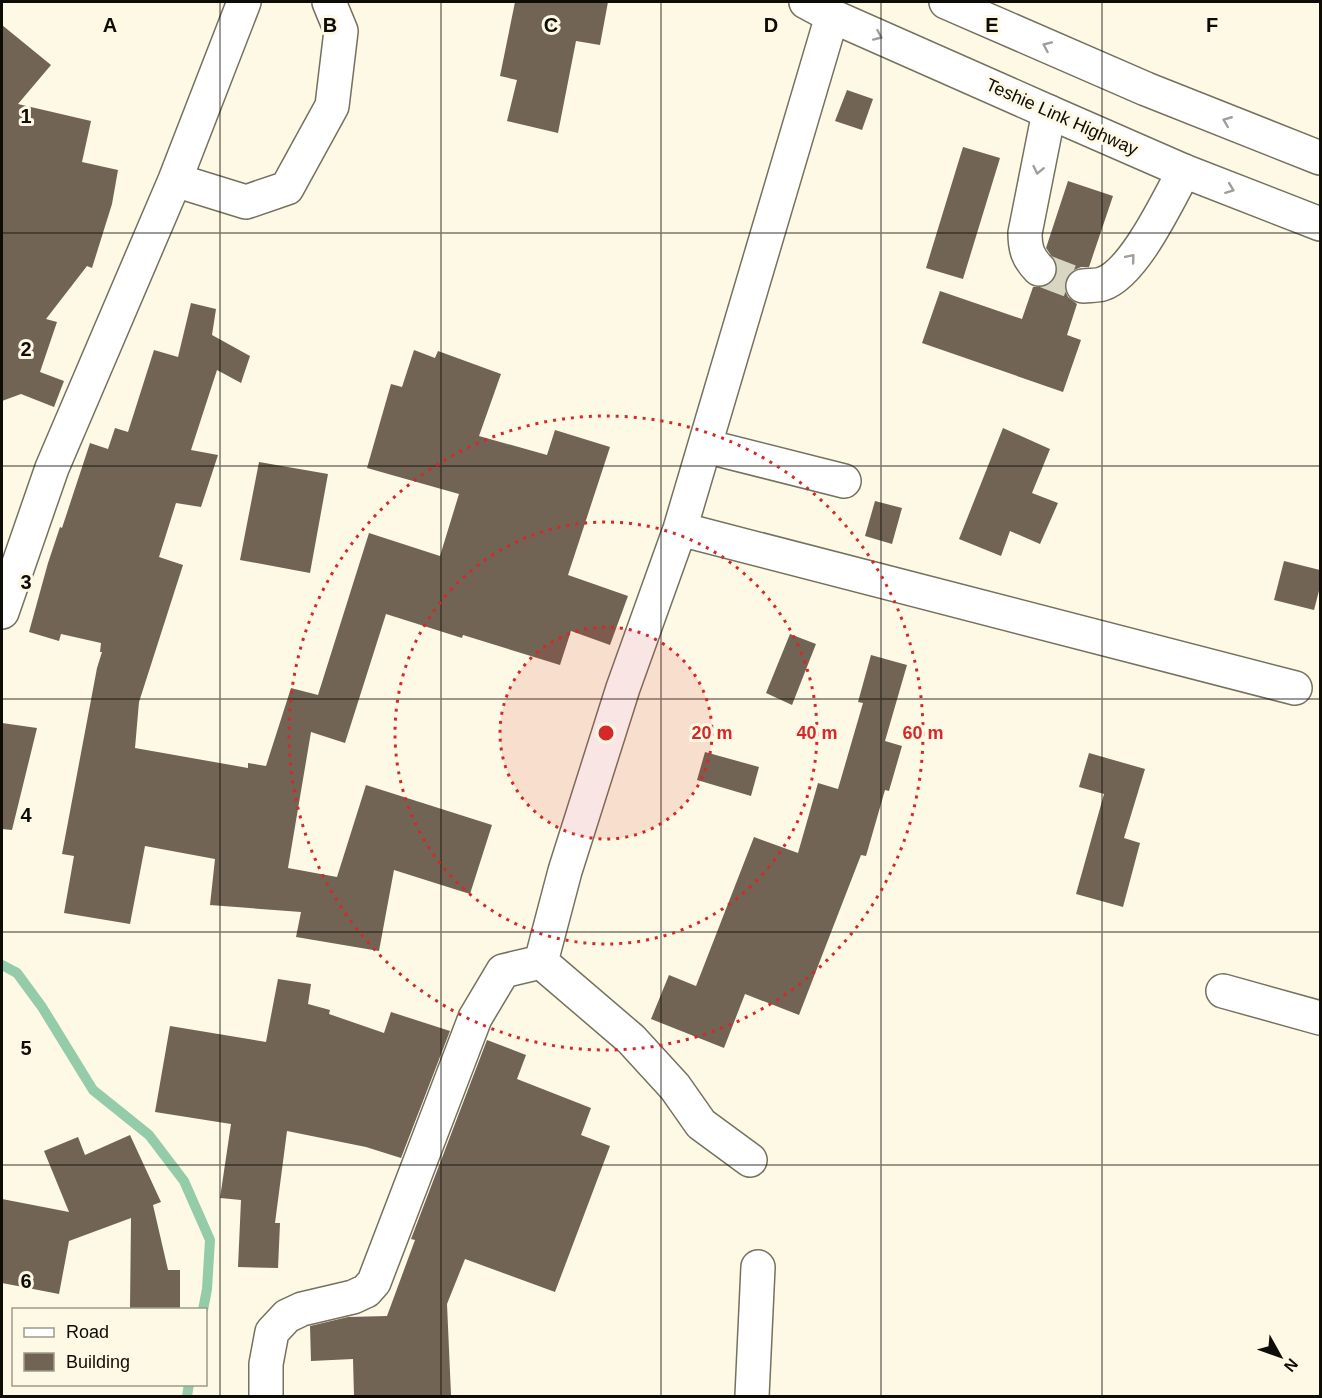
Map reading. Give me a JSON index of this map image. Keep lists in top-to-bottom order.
{
  "streets": {
    "street": ["Teshie Link Highway"]
  },
  "legend": ["Road", "Building"],
  "north": "bottom right",
  "grid": {
    "columns": [
      "A",
      "B",
      "C",
      "D",
      "E",
      "F"
    ],
    "rows": [
      "1",
      "2",
      "3",
      "4",
      "5",
      "6"
    ]
  },
  "rings": ["20 m", "40 m", "60 m"]
}
